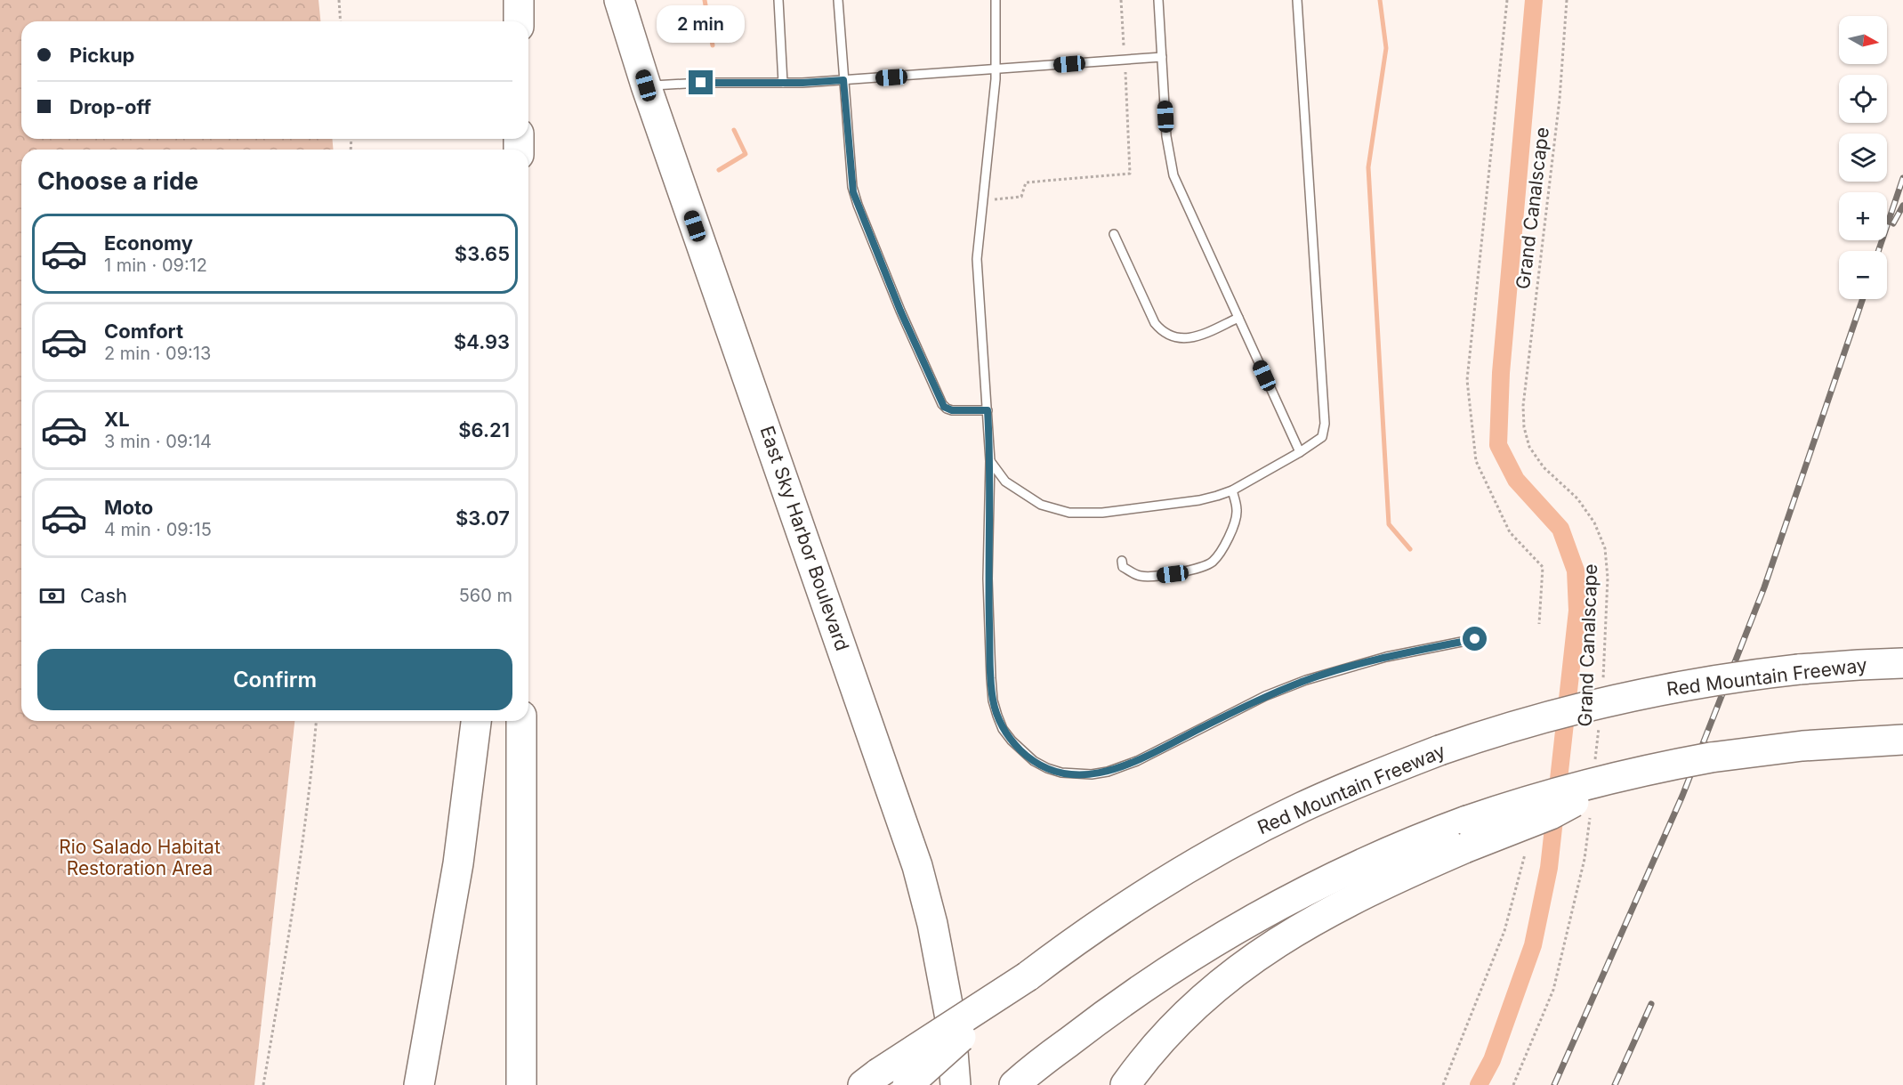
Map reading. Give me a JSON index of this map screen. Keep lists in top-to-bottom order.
{
  "streets": {
    "highway": ["East Sky Harbor Boulevard", "Red Mountain Freeway"],
    "path": ["Grand Canalscape"]
  },
  "parks": ["Rio Salado Habitat Restoration Area"],
  "north": "right",
  "page": {
    "bubble": "2 min",
    "map_buttons": ["+", "−"],
    "banner": ["Pickup", "Drop-off"],
    "heading": "Choose a ride",
    "list": [
      {
        "name": "Economy",
        "note": "1 min · 09:12",
        "value": "$3.65"
      },
      {
        "name": "Comfort",
        "note": "2 min · 09:13",
        "value": "$4.93"
      },
      {
        "name": "XL",
        "note": "3 min · 09:14",
        "value": "$6.21"
      },
      {
        "name": "Moto",
        "note": "4 min · 09:15",
        "value": "$3.07"
      }
    ],
    "pay": ["Cash", "560 m"],
    "buttons": "Confirm"
  }
}
